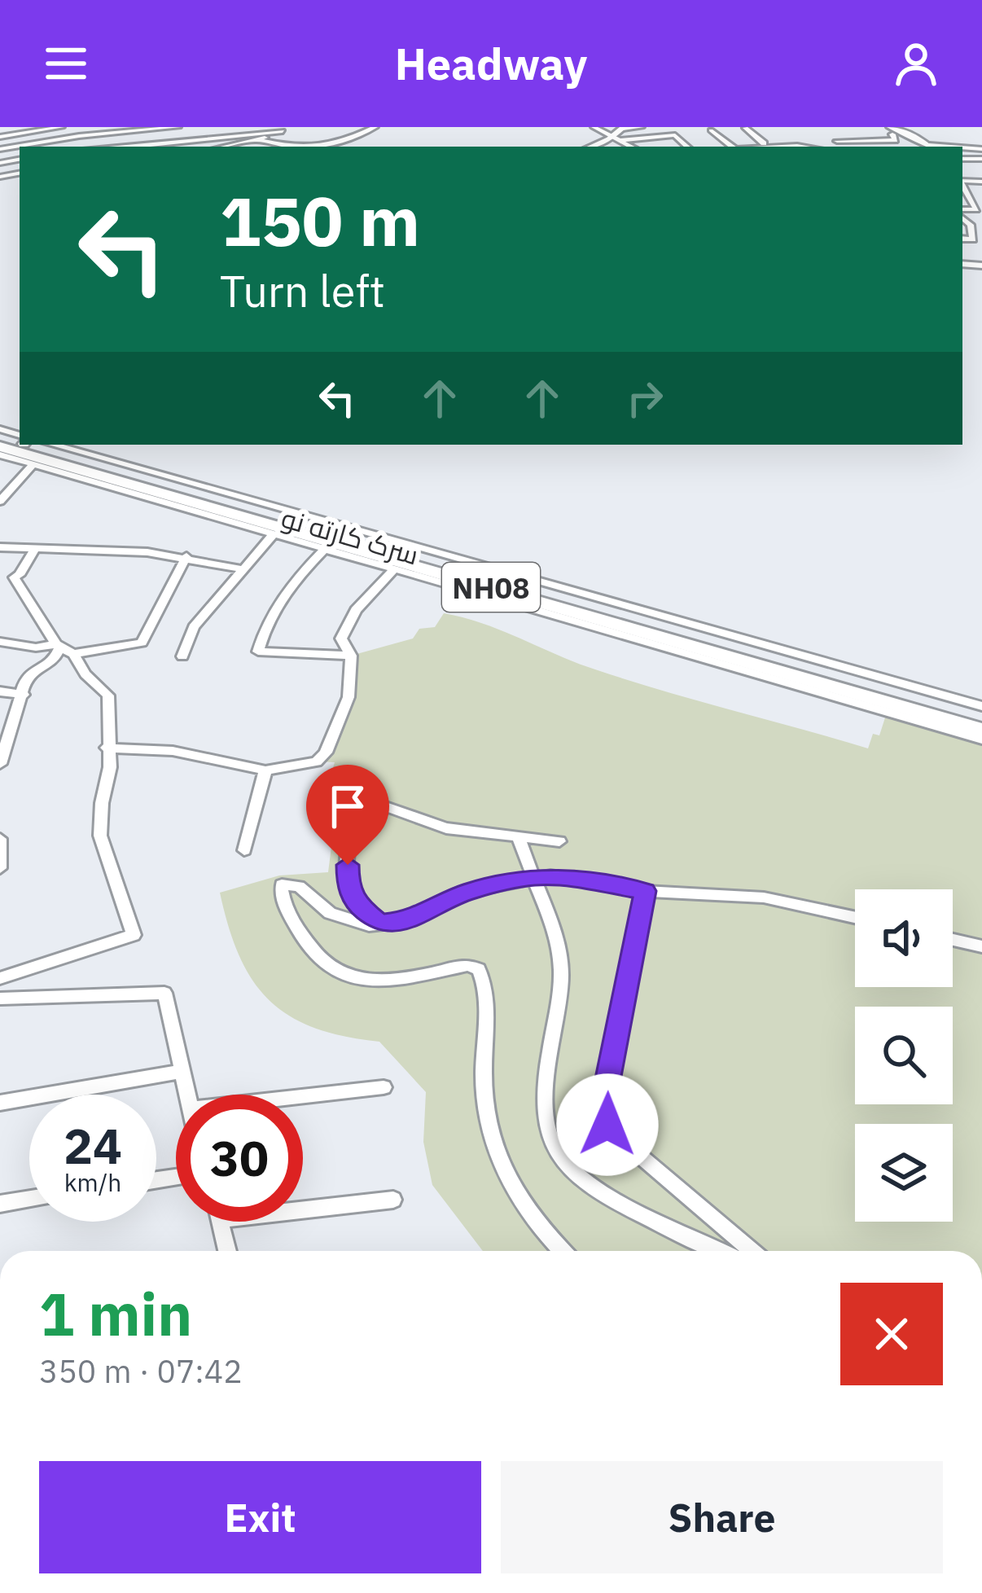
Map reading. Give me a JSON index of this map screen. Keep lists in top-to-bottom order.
{
  "streets": {
    "highway": ["سرک کارته نو", "NH08"]
  },
  "crossings": [
    ["سرک کارته نو", "NH08"]
  ],
  "page": {
    "header": "Headway",
    "turn": ["150 m", "Turn left"],
    "speed": "24 km/h",
    "limit": "30",
    "heading": ["1 min", "350 m · 07:42"],
    "buttons": ["Exit", "Share"]
  }
}
